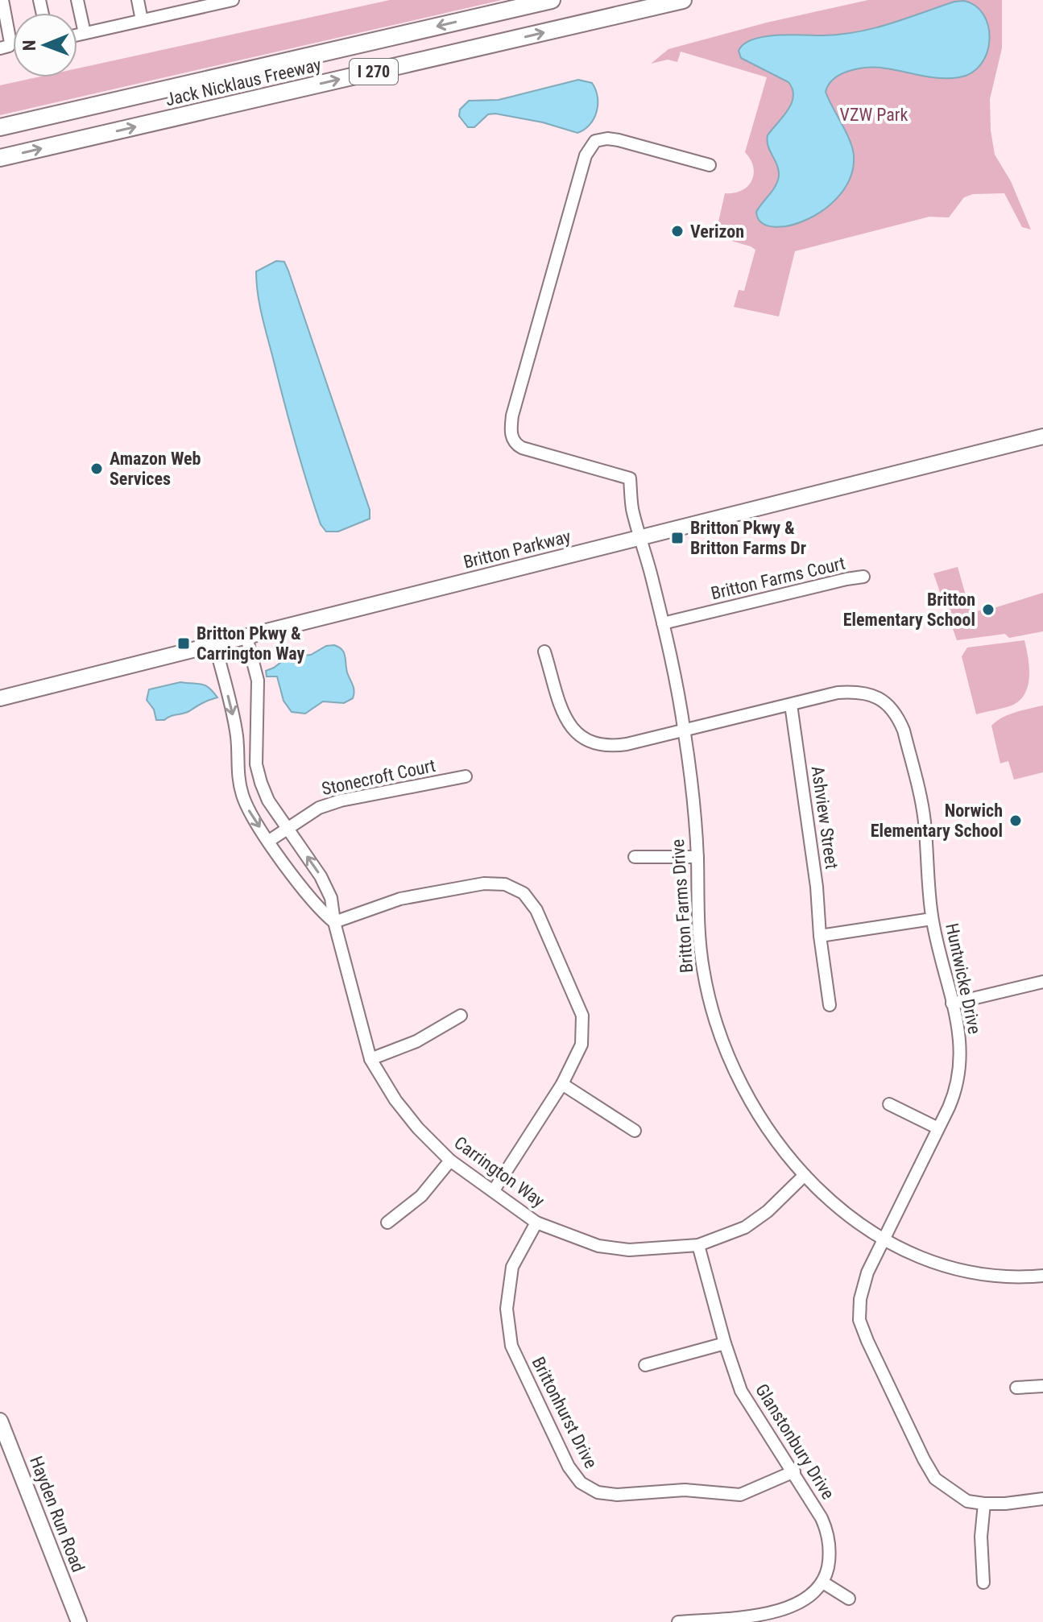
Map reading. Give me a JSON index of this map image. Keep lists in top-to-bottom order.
{
  "streets": {
    "highway": ["I 270", "Jack Nicklaus Freeway"],
    "main road": ["Britton Parkway", "Hayden Run Road"],
    "street": [
      "Britton Farms Court",
      "Stonecroft Court",
      "Ashview Street",
      "Britton Farms Drive",
      "Huntwicke Drive",
      "Carrington Way",
      "Brittonhurst Drive",
      "Glanstonbury Drive"
    ]
  },
  "crossings": [
    ["Britton Parkway", "Britton Farms Drive"],
    ["Britton Parkway", "Carrington Way"],
    ["Britton Farms Court", "Britton Farms Drive"],
    ["Stonecroft Court", "Carrington Way"],
    ["Ashview Street", "Huntwicke Drive"],
    ["Britton Farms Drive", "Huntwicke Drive"],
    ["Britton Farms Drive", "Carrington Way"],
    ["Carrington Way", "Brittonhurst Drive"],
    ["Carrington Way", "Glanstonbury Drive"],
    ["Brittonhurst Drive", "Glanstonbury Drive"]
  ],
  "parks": ["VZW Park"],
  "places": {
    "other": [
      "Verizon",
      "Amazon Web Services",
      "Britton Elementary School",
      "Norwich Elementary School"
    ],
    "transit": ["Britton Pkwy & Britton Farms Dr", "Britton Pkwy & Carrington Way"]
  },
  "north": "left"
}
